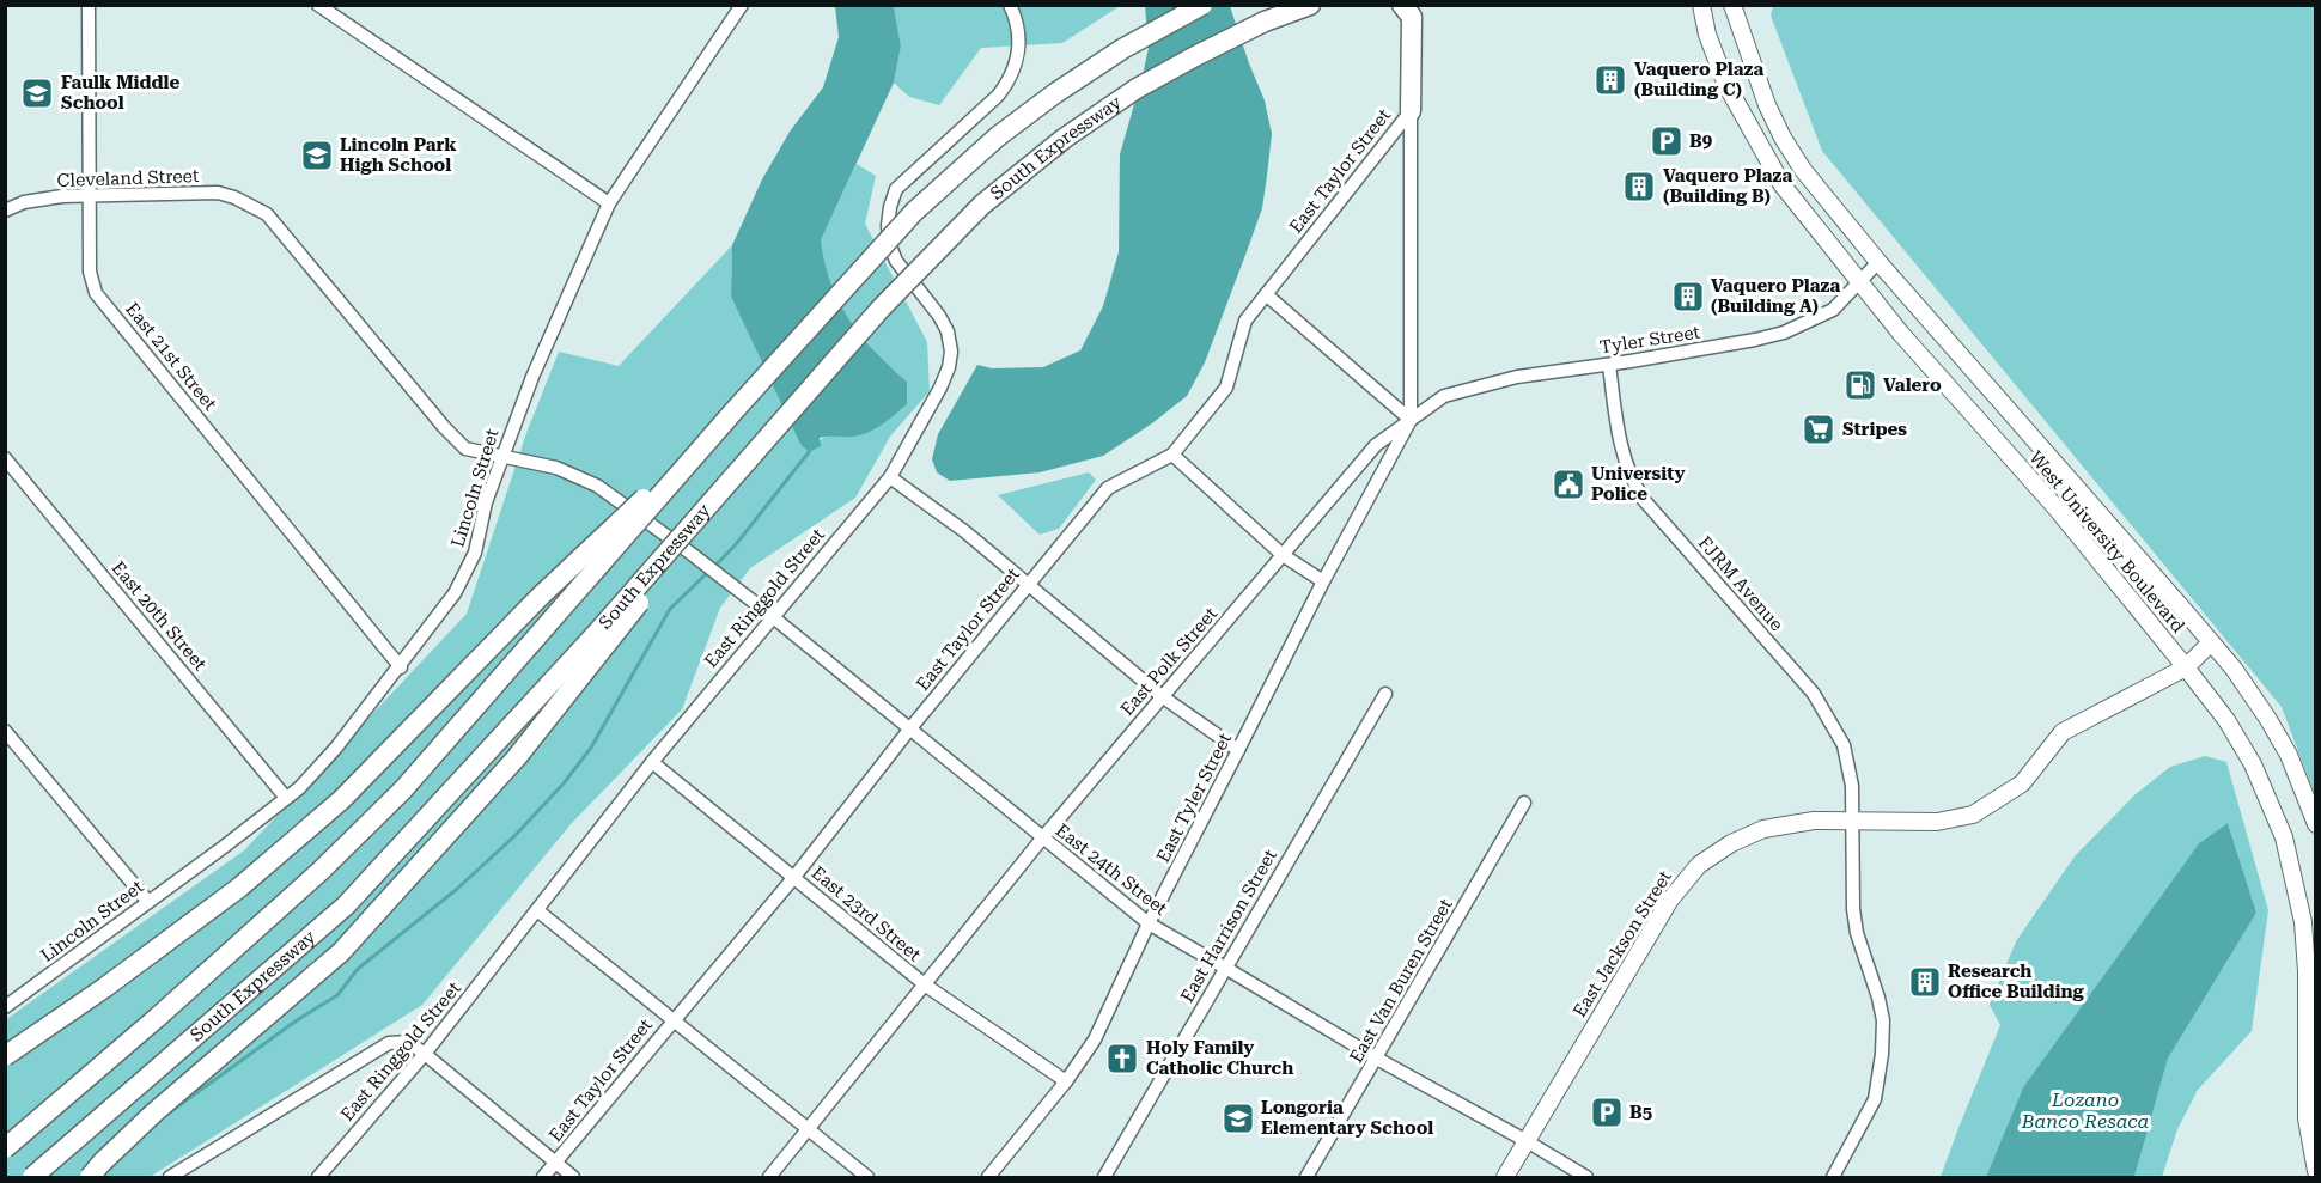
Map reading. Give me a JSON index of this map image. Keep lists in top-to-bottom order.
{
  "streets": {
    "highway": ["South Expressway"],
    "main road": ["West University Boulevard", "East Jackson Street"],
    "street": [
      "East Taylor Street",
      "Cleveland Street",
      "Tyler Street",
      "East 21st Street",
      "Lincoln Street",
      "FJRM Avenue",
      "East Ringgold Street",
      "East 20th Street",
      "East Polk Street",
      "East Tyler Street",
      "East 24th Street",
      "East 23rd Street",
      "East Harrison Street",
      "East Van Buren Street"
    ]
  },
  "crossings": [
    ["East Taylor Street", "East 24th Street"],
    ["East Taylor Street", "East 23rd Street"],
    ["Cleveland Street", "East 21st Street"],
    ["Cleveland Street", "Lincoln Street"],
    ["Cleveland Street", "East 24th Street"],
    ["Tyler Street", "West University Boulevard"],
    ["Tyler Street", "FJRM Avenue"],
    ["Tyler Street", "East Polk Street"],
    ["Tyler Street", "East Tyler Street"],
    ["East 21st Street", "Lincoln Street"],
    ["Lincoln Street", "East 20th Street"],
    ["Lincoln Street", "East 24th Street"],
    ["West University Boulevard", "East Jackson Street"],
    ["FJRM Avenue", "East Jackson Street"],
    ["East Ringgold Street", "East 24th Street"],
    ["East Ringgold Street", "East 23rd Street"],
    ["East Polk Street", "East Tyler Street"],
    ["East Polk Street", "East 24th Street"],
    ["East Polk Street", "East 23rd Street"],
    ["East Tyler Street", "East 24th Street"],
    ["East Tyler Street", "East 23rd Street"],
    ["East 24th Street", "East Harrison Street"],
    ["East 24th Street", "East Jackson Street"],
    ["East 24th Street", "East Van Buren Street"]
  ],
  "water": ["Lozano Banco Resaca"],
  "places": {
    "building": [
      "Vaquero Plaza (Building C)",
      "Vaquero Plaza (Building B)",
      "Vaquero Plaza (Building A)",
      "Research Office Building"
    ],
    "school or university": ["Faulk Middle School", "Lincoln Park High School", "Longoria Elementary School"],
    "parking": ["B9", "B5"],
    "fuel station": ["Valero"],
    "supermarket": ["Stripes"],
    "public building": ["University Police"],
    "church": ["Holy Family Catholic Church"]
  }
}
